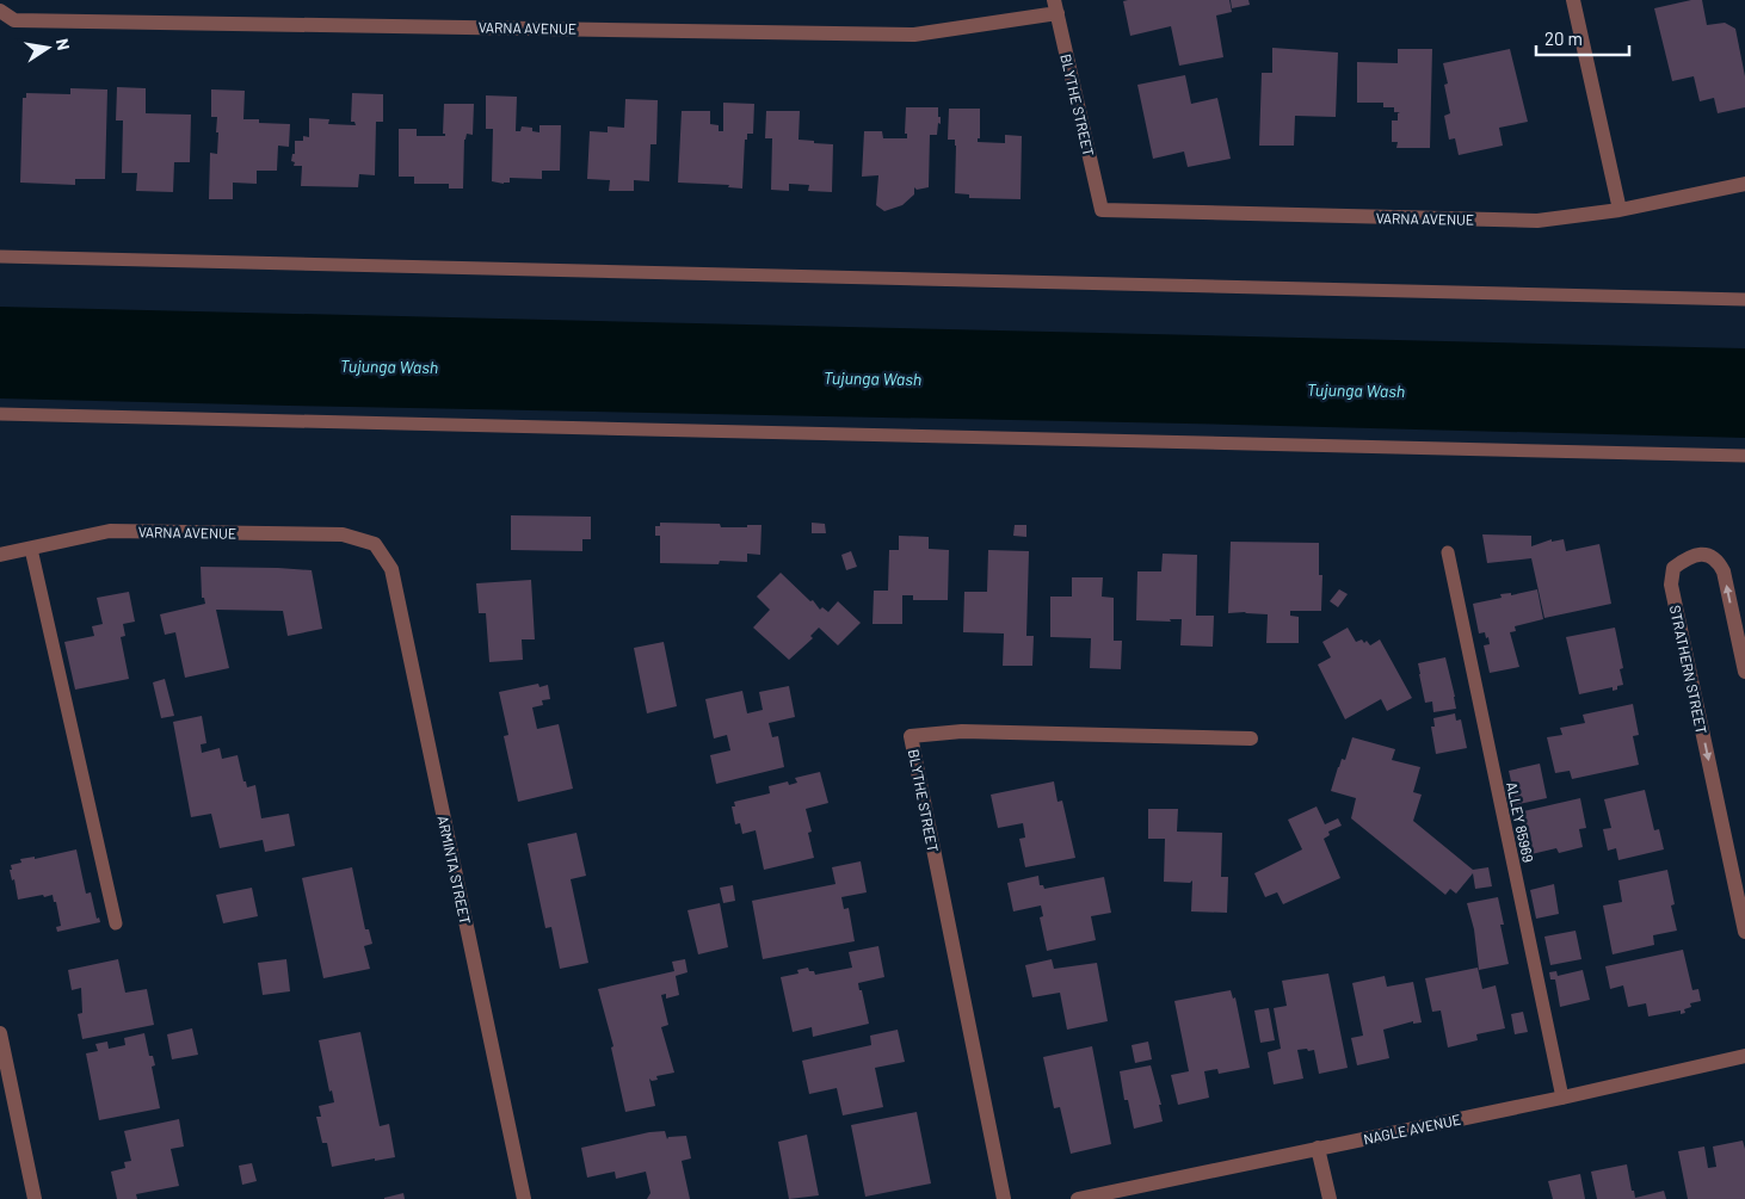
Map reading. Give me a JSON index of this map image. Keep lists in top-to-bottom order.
{
  "streets": {
    "street": [
      "VARNA AVENUE",
      "BLYTHE STREET",
      "STRATHERN STREET",
      "ARMINTA STREET",
      "NAGLE AVENUE"
    ],
    "lane": ["ALLEY 85969"]
  },
  "crossings": [
    ["VARNA AVENUE", "BLYTHE STREET"],
    ["VARNA AVENUE", "ARMINTA STREET"],
    ["ALLEY 85969", "NAGLE AVENUE"]
  ],
  "water": ["Tujunga Wash"],
  "scale_bar": "20 m",
  "north": "right"
}
